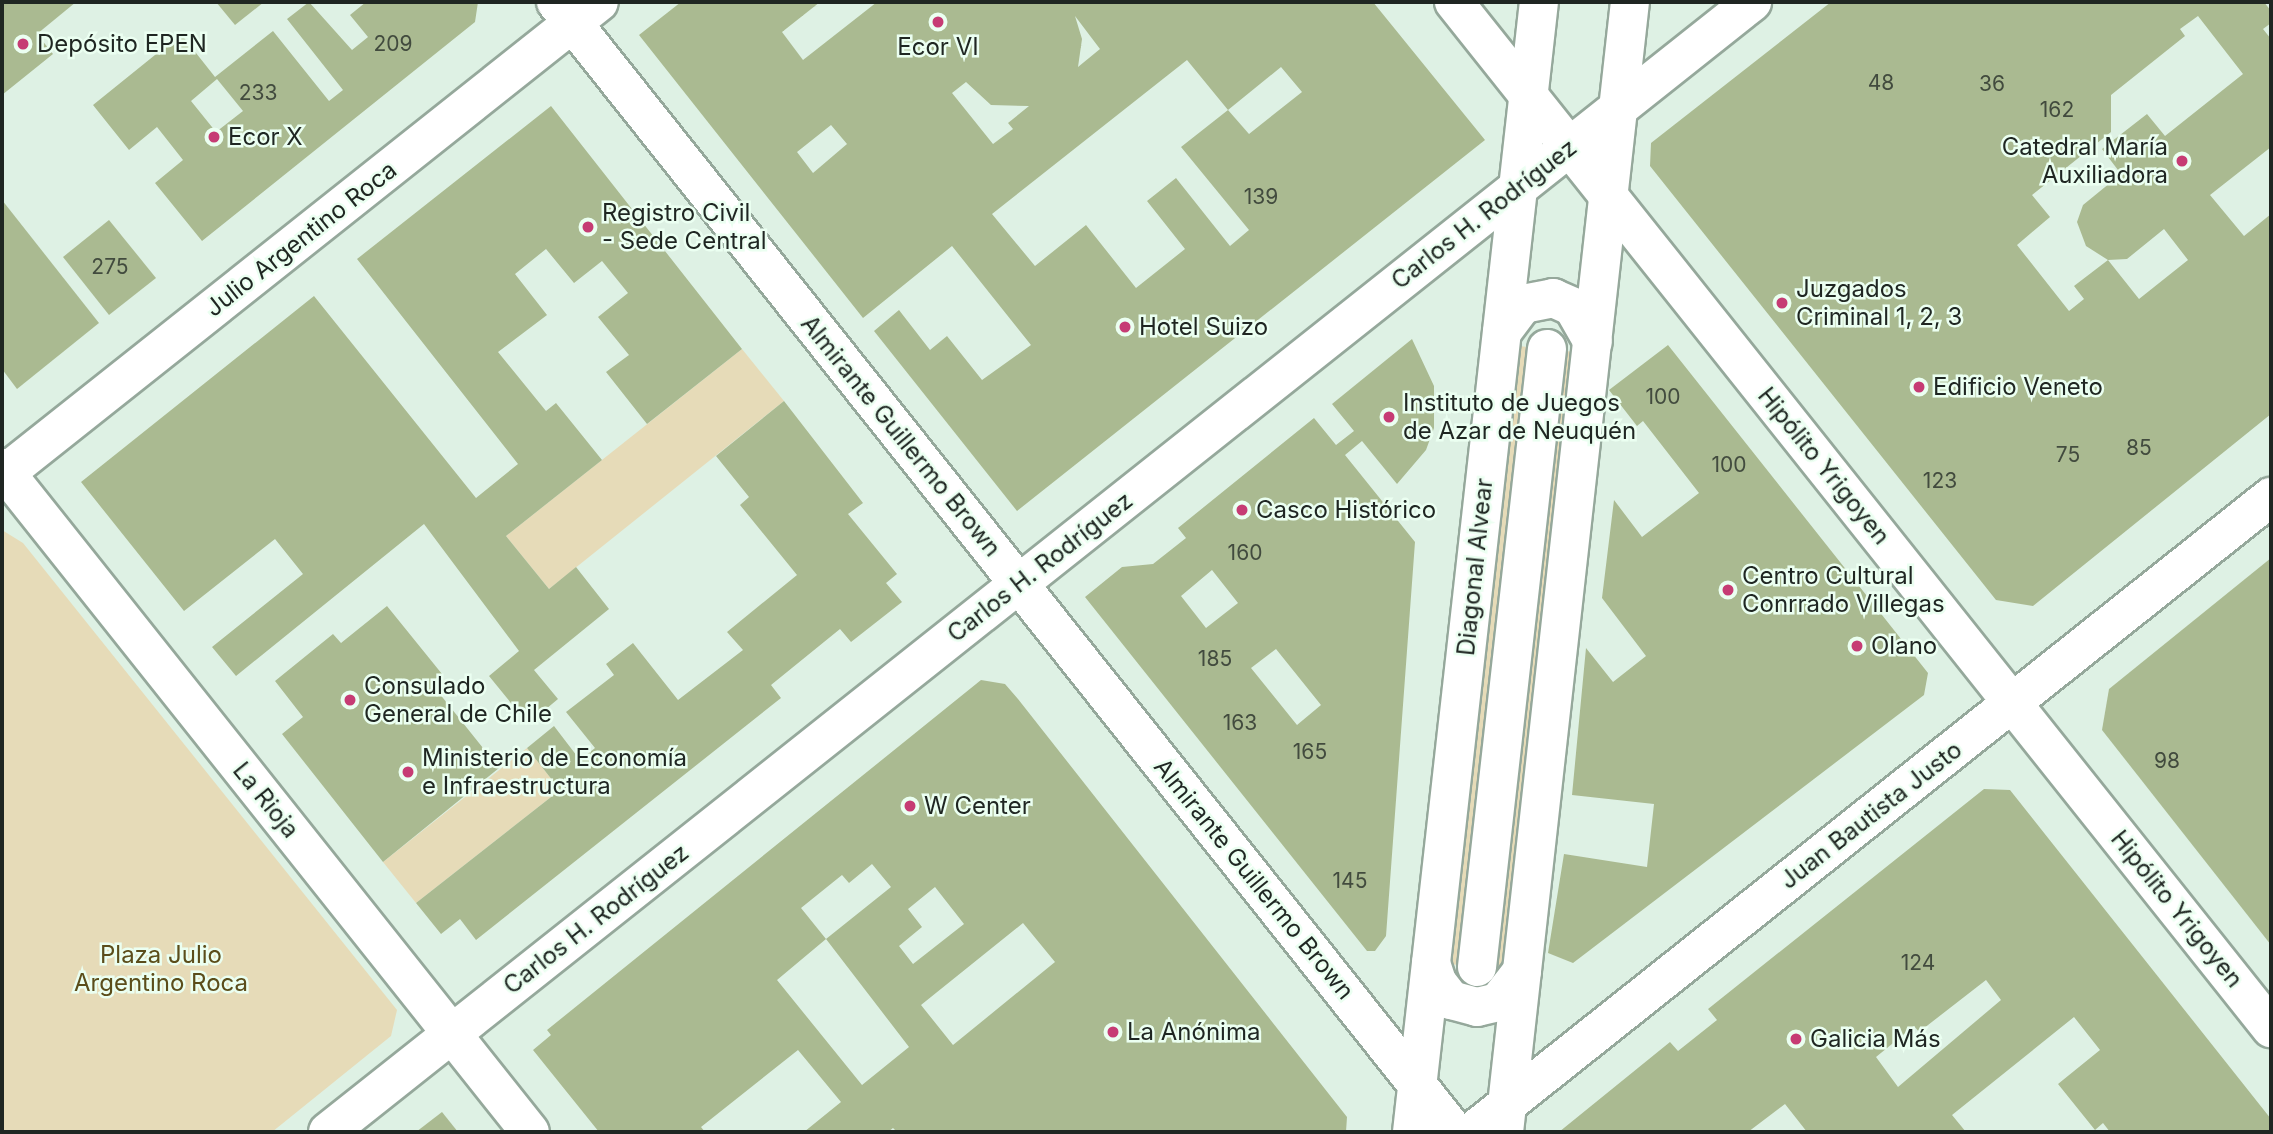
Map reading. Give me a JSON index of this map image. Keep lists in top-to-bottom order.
{
  "streets": {
    "street": [
      "Carlos H. Rodríguez",
      "Julio Argentino Roca",
      "Almirante Guillermo Brown",
      "Hipólito Yrigoyen",
      "Diagonal Alvear",
      "La Rioja",
      "Juan Bautista Justo"
    ]
  },
  "crossings": [
    ["Carlos H. Rodríguez", "Almirante Guillermo Brown"],
    ["Carlos H. Rodríguez", "Hipólito Yrigoyen"],
    ["Carlos H. Rodríguez", "Diagonal Alvear"],
    ["Carlos H. Rodríguez", "La Rioja"],
    ["Julio Argentino Roca", "Almirante Guillermo Brown"],
    ["Julio Argentino Roca", "La Rioja"],
    ["Almirante Guillermo Brown", "Diagonal Alvear"],
    ["Hipólito Yrigoyen", "Diagonal Alvear"],
    ["Hipólito Yrigoyen", "Juan Bautista Justo"]
  ],
  "parks": ["Plaza Julio Argentino Roca"],
  "places": [
    "Ecor VI",
    "Depósito EPEN",
    "Ecor X",
    "Catedral María Auxiliadora",
    "Registro Civil - Sede Central",
    "Juzgados Criminal 1, 2, 3",
    "Hotel Suizo",
    "Edificio Veneto",
    "Instituto de Juegos de Azar de Neuquén",
    "Casco Histórico",
    "Centro Cultural Conrrado Villegas",
    "Olano",
    "Consulado General de Chile",
    "Ministerio de Economía e Infraestructura",
    "W Center",
    "La Anónima",
    "Galicia Más"
  ],
  "house_numbers": [
    "209",
    "48",
    "36",
    "233",
    "162",
    "139",
    "275",
    "100",
    "85",
    "75",
    "100",
    "123",
    "160",
    "185",
    "163",
    "165",
    "98",
    "145",
    "124"
  ]
}
